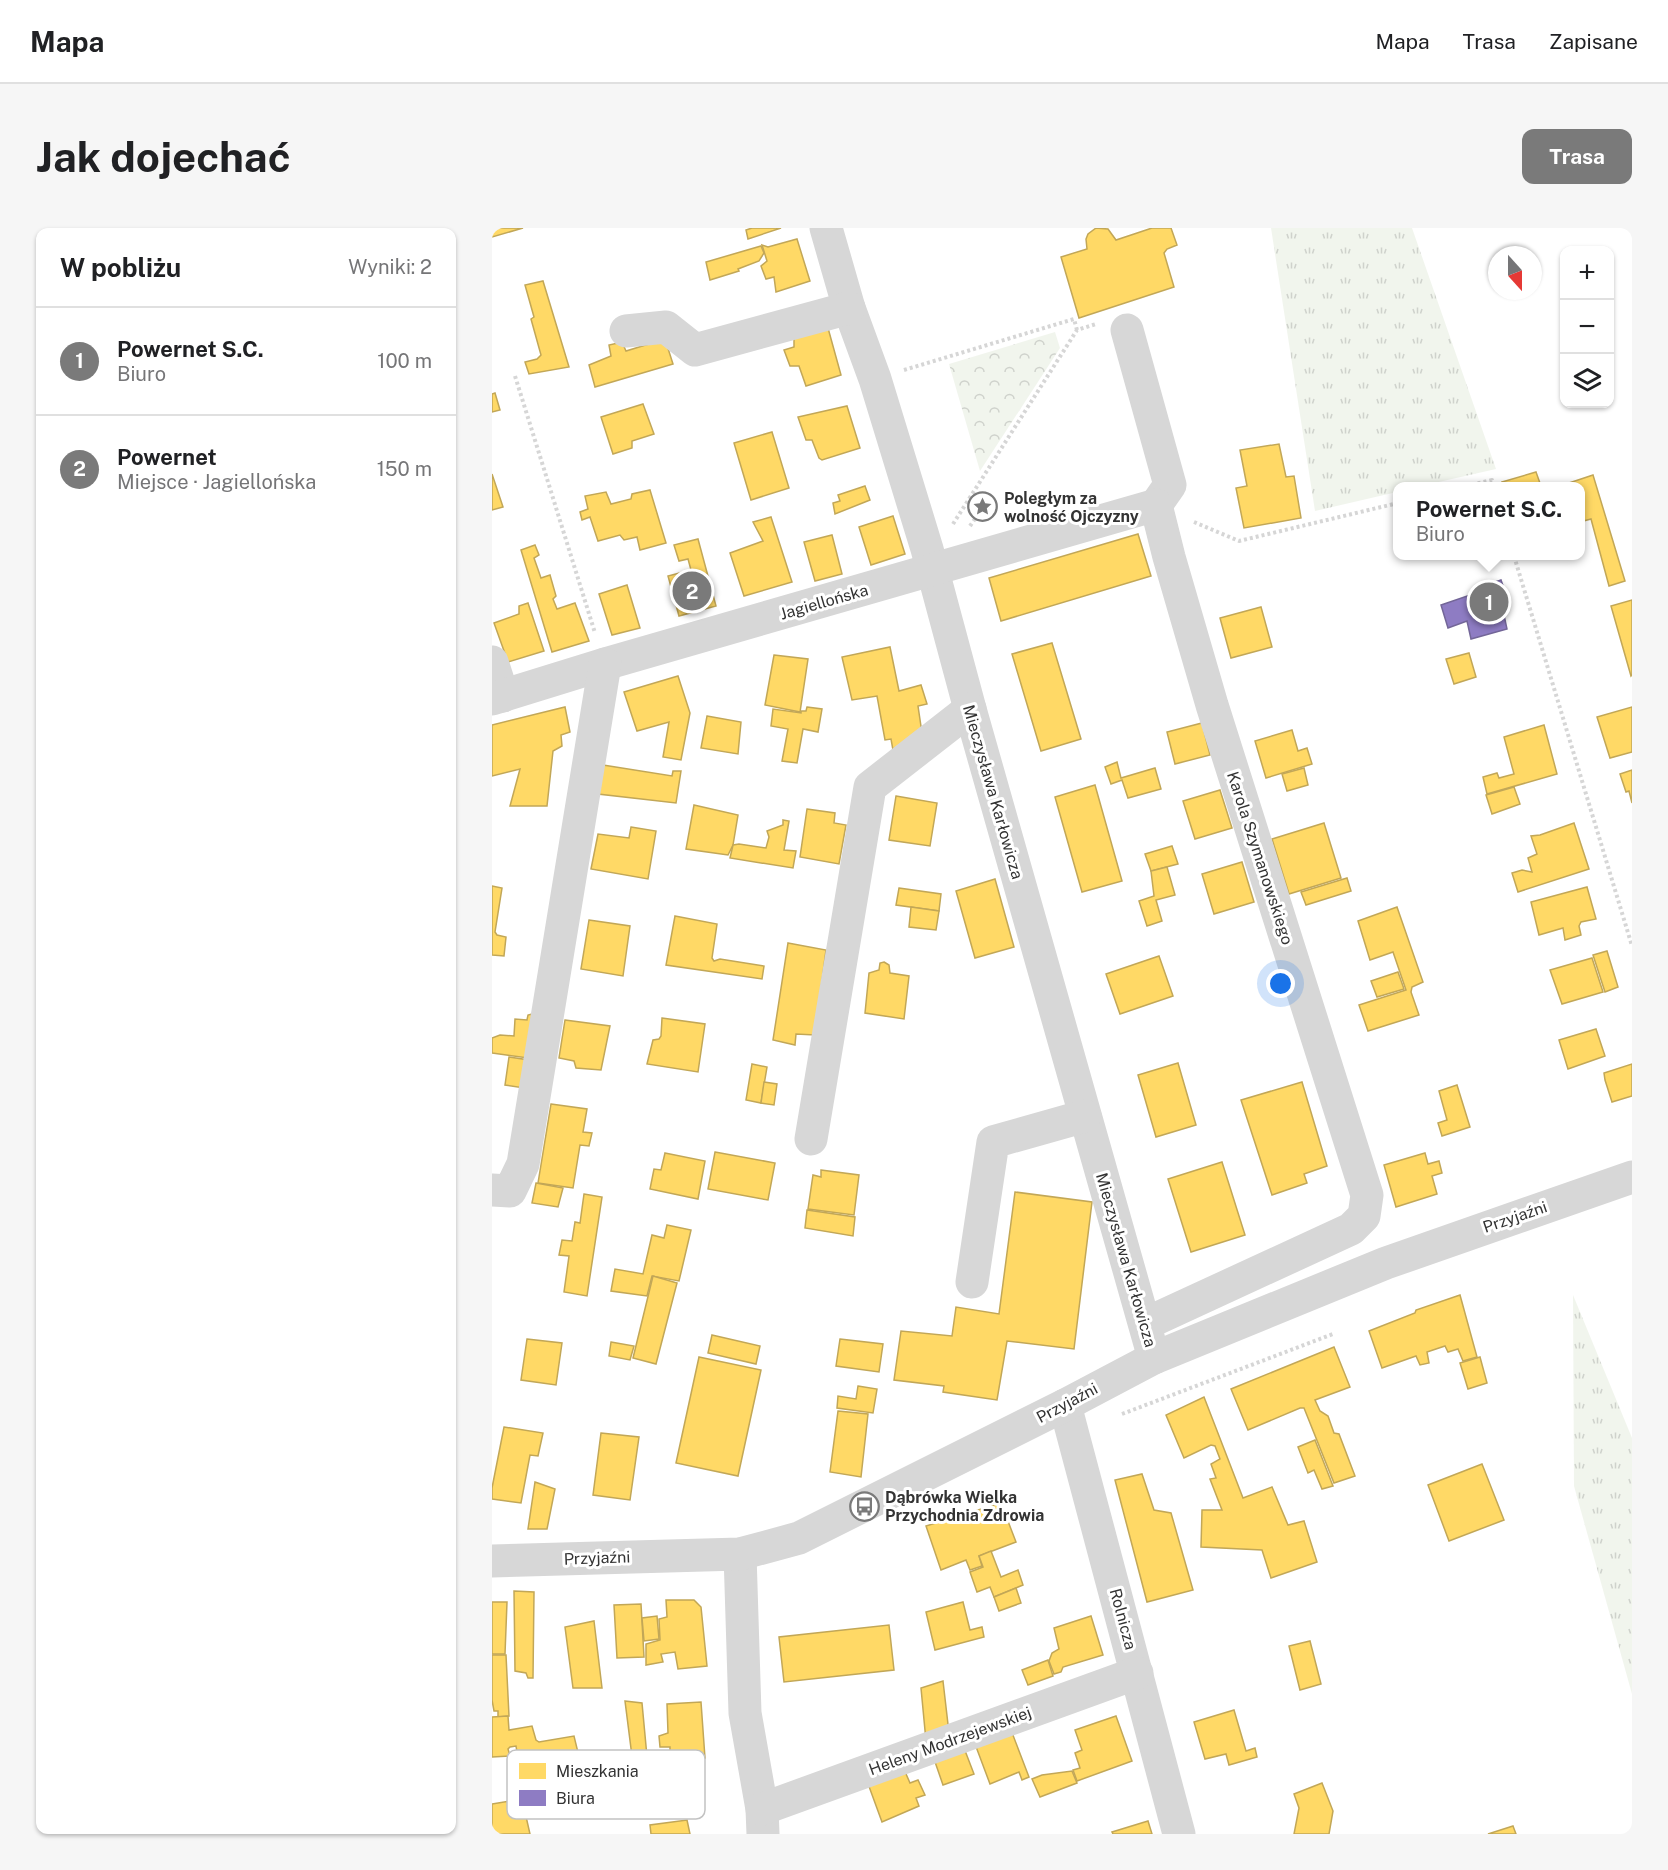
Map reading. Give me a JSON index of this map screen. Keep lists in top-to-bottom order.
{
  "streets": {
    "street": [
      "Jagiellońska",
      "Mieczysława Karłowicza",
      "Karola Szymanowskiego",
      "Przyjaźni",
      "Rolnicza",
      "Heleny Modrzejewskiej"
    ]
  },
  "crossings": [
    ["Jagiellońska", "Mieczysława Karłowicza"],
    ["Jagiellońska", "Karola Szymanowskiego"],
    ["Mieczysława Karłowicza", "Karola Szymanowskiego"],
    ["Mieczysława Karłowicza", "Przyjaźni"],
    ["Przyjaźni", "Rolnicza"],
    ["Przyjaźni", "Heleny Modrzejewskiej"],
    ["Rolnicza", "Heleny Modrzejewskiej"]
  ],
  "places": {
    "place": ["Poległym za wolność Ojczyzny"],
    "bus stop": ["Dąbrówka Wielka Przychodnia Zdrowia"]
  },
  "legend": ["Mieszkania", "Biura"],
  "north": "bottom",
  "page": {
    "header": "Mapa",
    "nav": ["Mapa", "Trasa", "Zapisane"],
    "buttons": "Trasa",
    "title": "Jak dojechać",
    "heading": ["W pobliżu", "Wyniki: 2"],
    "map_buttons": ["+", "−"],
    "list": [
      {
        "mark": "1",
        "name": "Powernet S.C.",
        "note": "Biuro",
        "value": "100 m"
      },
      {
        "mark": "2",
        "name": "Powernet",
        "note": "Miejsce · Jagiellońska",
        "value": "150 m"
      }
    ],
    "popup": ["Powernet S.C.", "Biuro"],
    "pins": ["2", "1"]
  }
}
